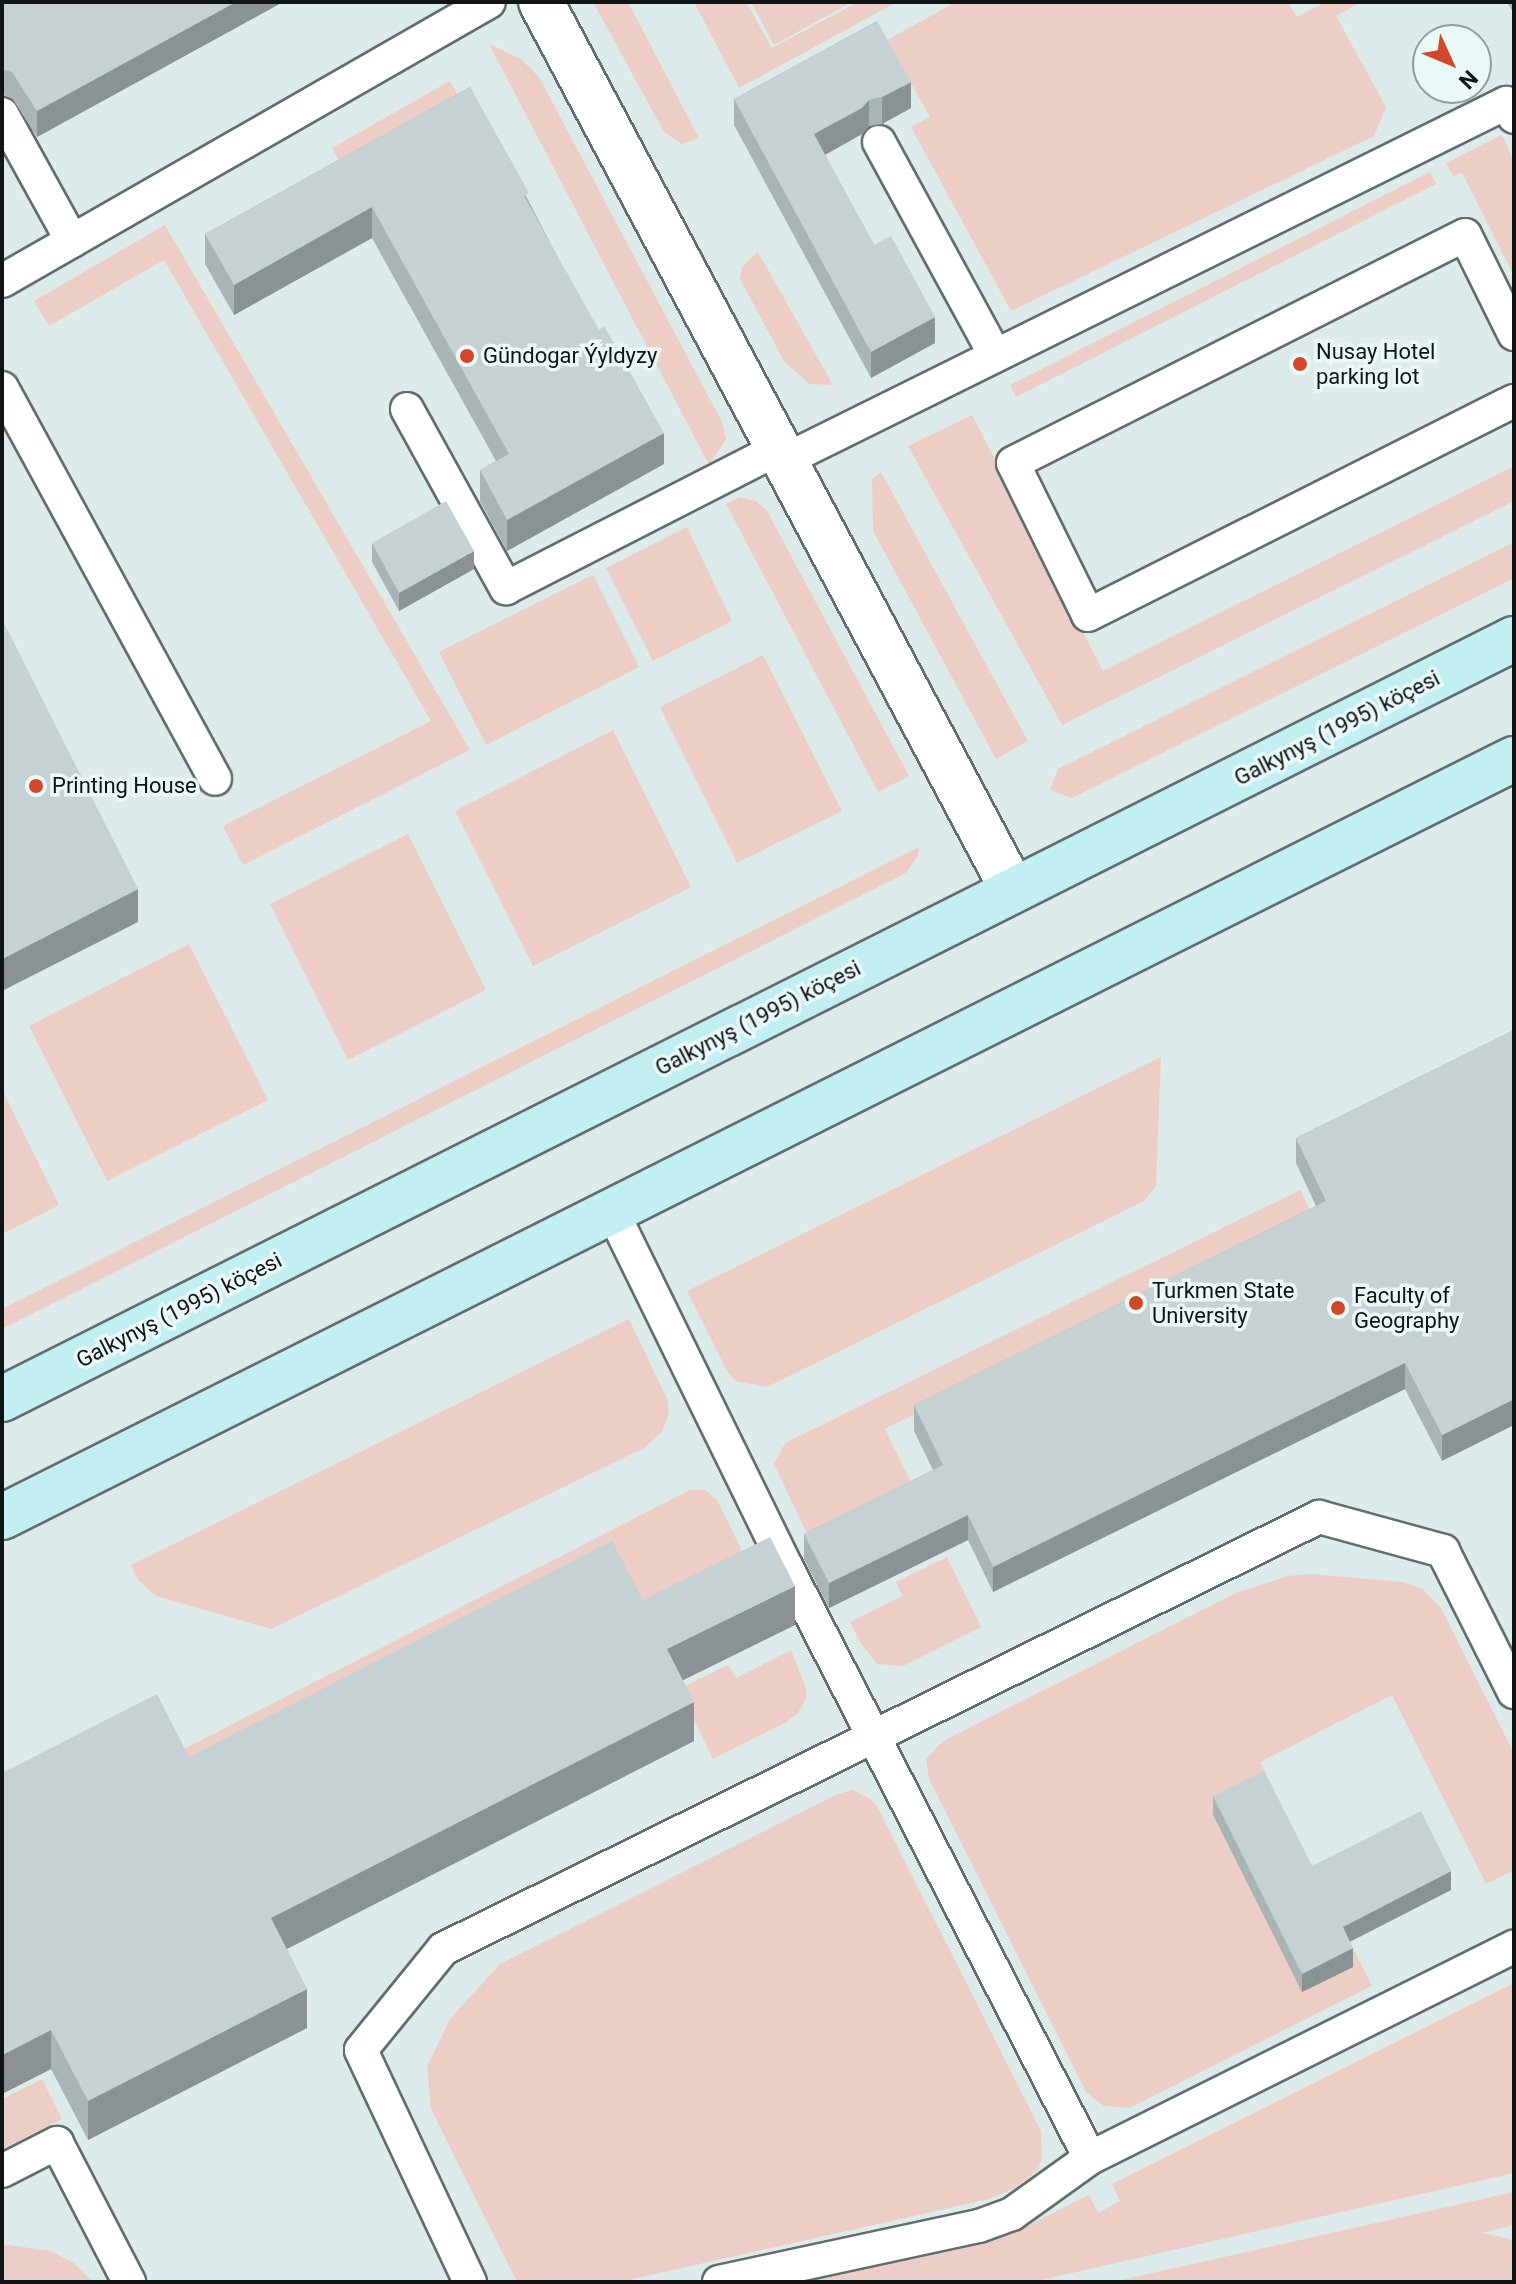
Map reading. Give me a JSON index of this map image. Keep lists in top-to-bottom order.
{
  "streets": {
    "main road": ["Galkynyş (1995) köçesi"]
  },
  "places": [
    "Gündogar Ýyldyzy",
    "Nusay Hotel parking lot",
    "Printing House",
    "Turkmen State University",
    "Faculty of Geography"
  ],
  "north": "bottom right"
}
